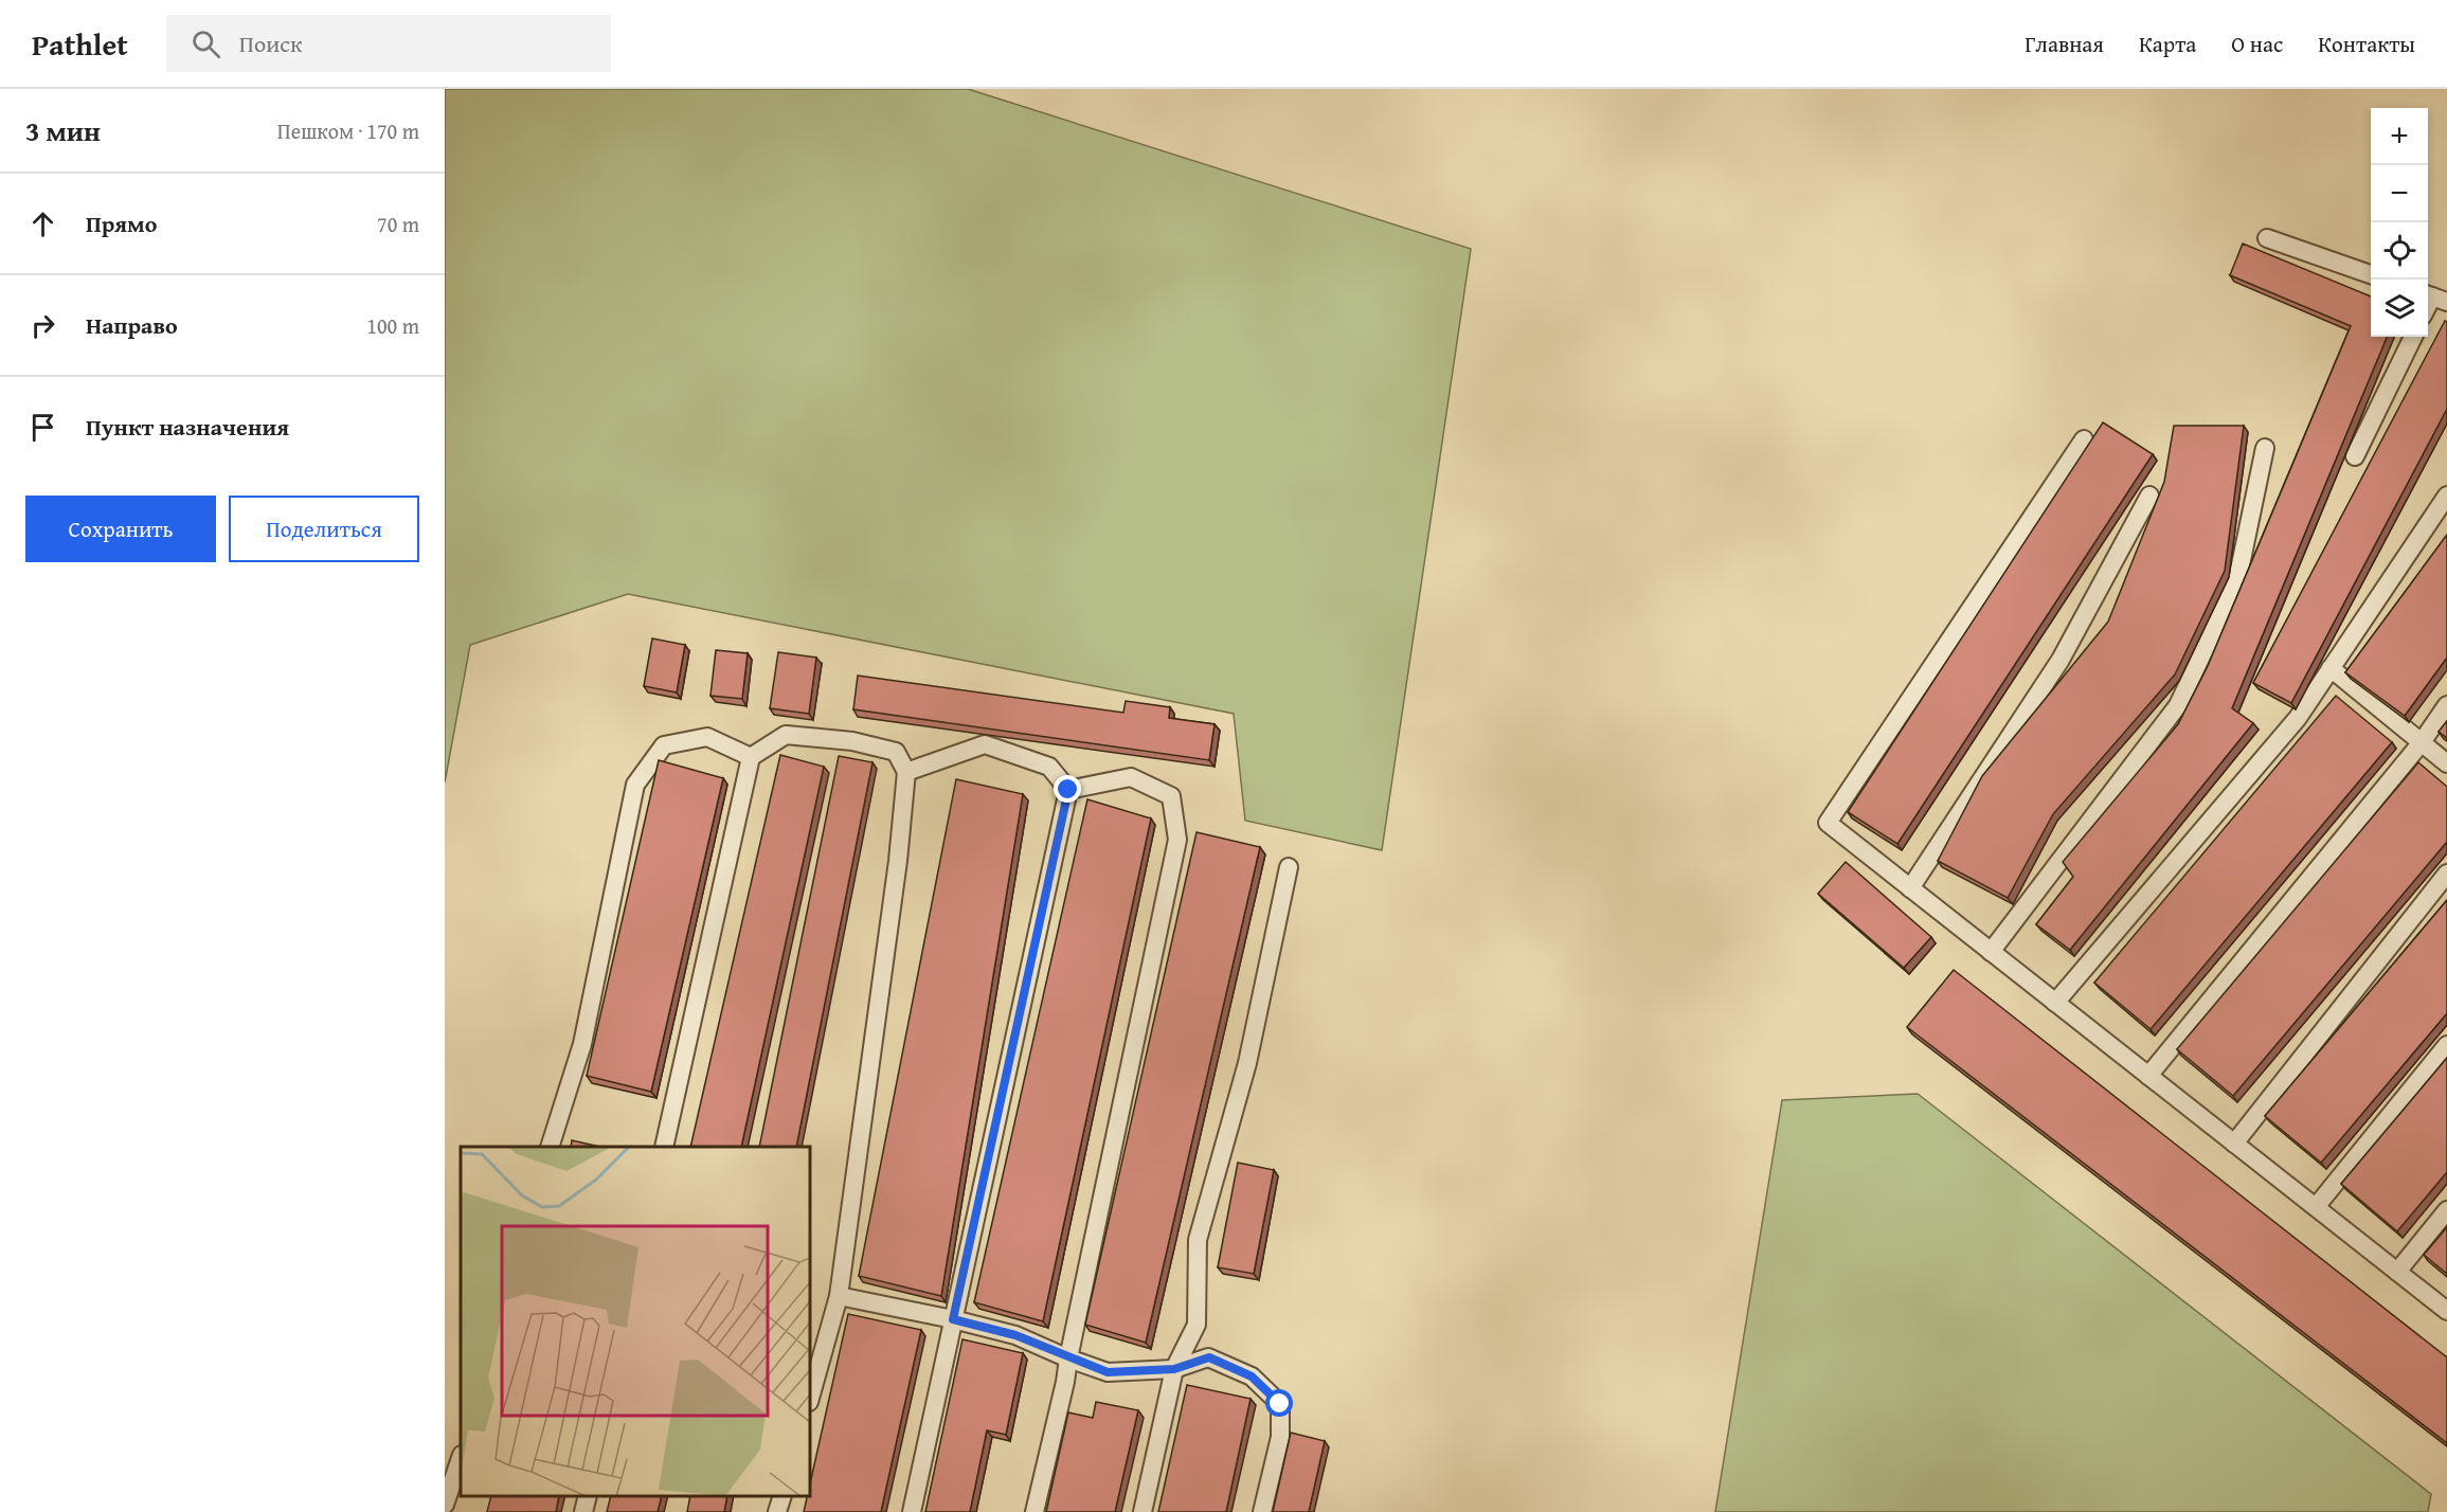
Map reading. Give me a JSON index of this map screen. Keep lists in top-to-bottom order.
{
  "page": {
    "header": "Pathlet",
    "search": "Поиск",
    "nav": [
      "Главная",
      "Карта",
      "О нас",
      "Контакты"
    ],
    "heading": ["3 мин", "Пешком · 170 m"],
    "map_buttons": ["+", "−"],
    "list": [
      ["Прямо", "70 m"],
      ["Направо", "100 m"],
      "Пункт назначения"
    ],
    "buttons": ["Сохранить", "Поделиться"]
  }
}
